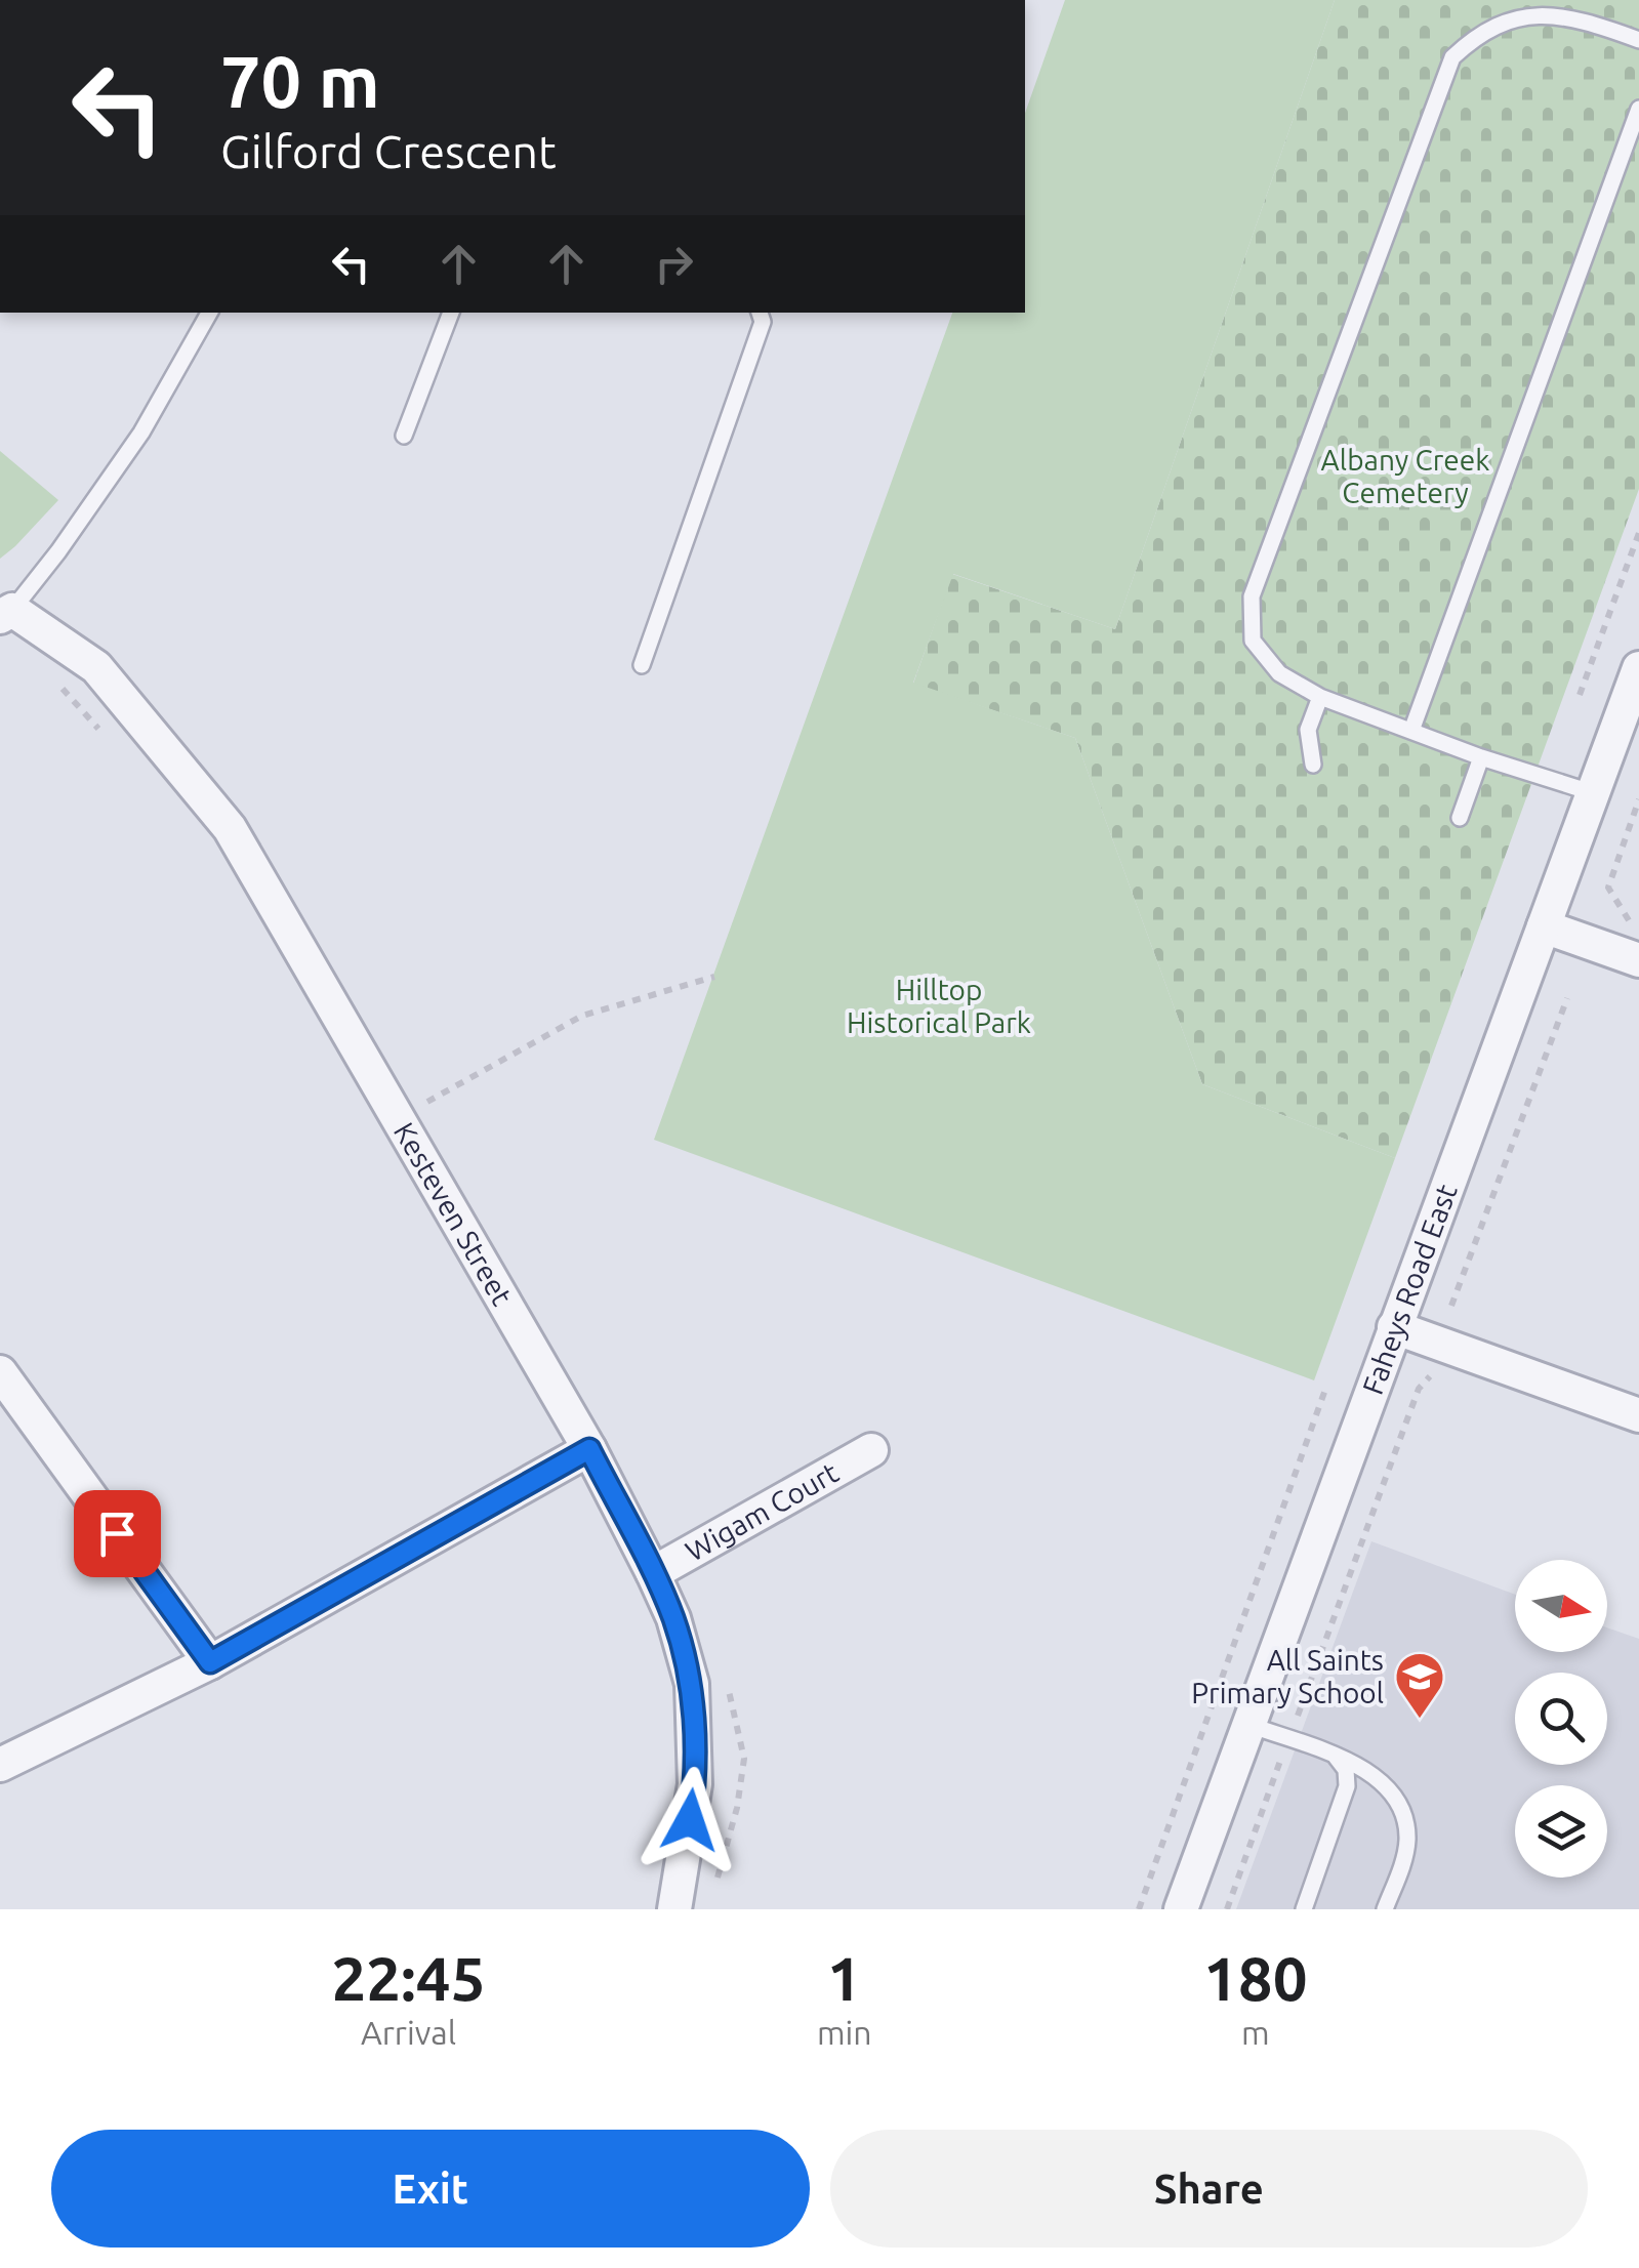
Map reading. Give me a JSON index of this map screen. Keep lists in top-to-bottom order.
{
  "streets": {
    "street": ["Kesteven Street", "Faheys Road East", "Wigam Court"]
  },
  "crossings": [
    ["Kesteven Street", "Wigam Court"]
  ],
  "parks": ["Albany Creek Cemetery", "Hilltop Historical Park"],
  "places": {
    "school or university": ["All Saints Primary School"]
  },
  "north": "right",
  "page": {
    "turn": ["70 m", "Gilford Crescent"],
    "eta": [
      "22:45",
      "Arrival",
      "1",
      "min",
      "180",
      "m"
    ],
    "buttons": ["Exit", "Share"]
  }
}
